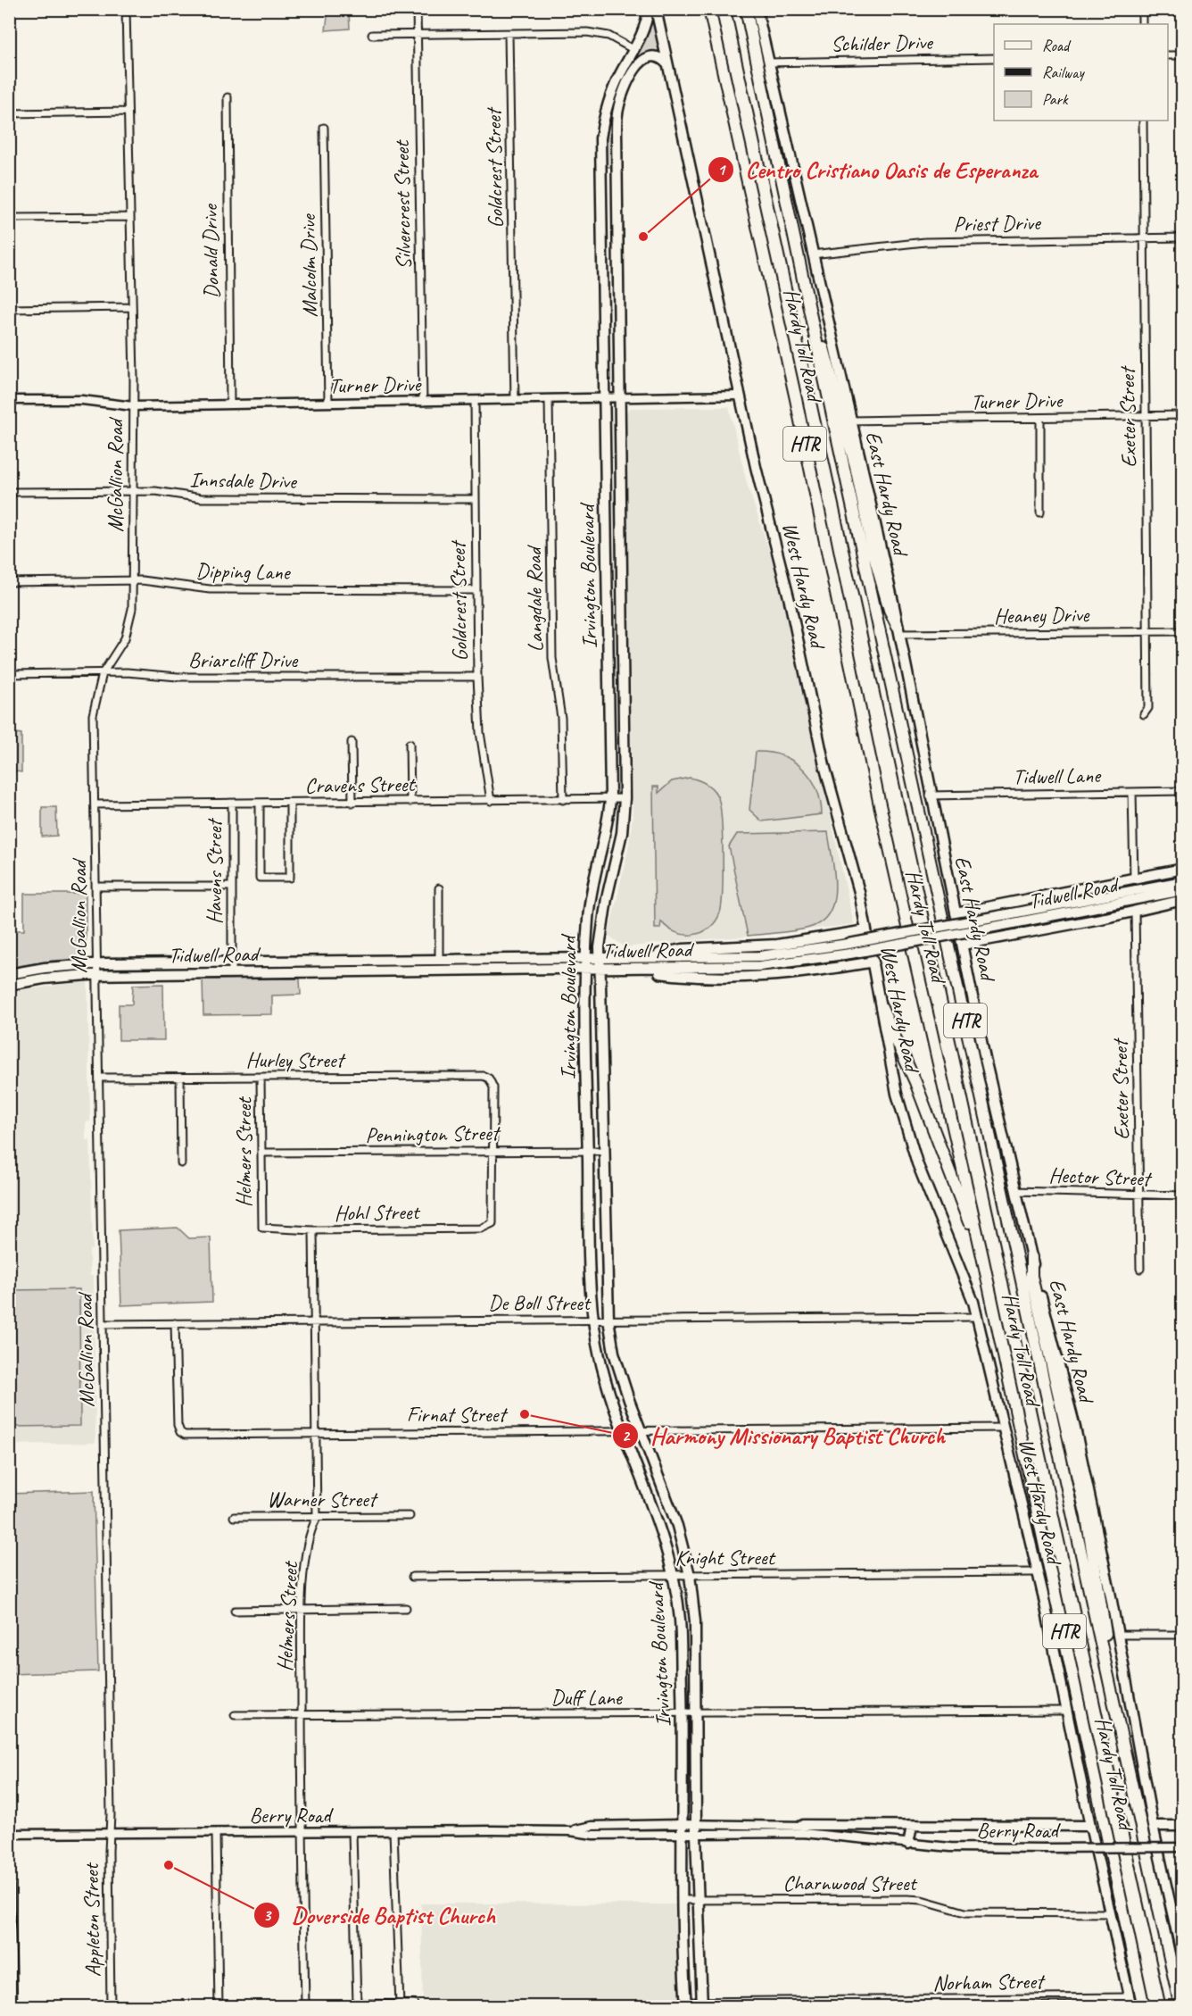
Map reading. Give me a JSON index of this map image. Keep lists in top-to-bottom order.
{
  "streets": {
    "highway": ["Hardy Toll Road", "HTR"],
    "main road": [
      "East Hardy Road",
      "Irvington Boulevard",
      "West Hardy Road",
      "Tidwell Road"
    ],
    "street": [
      "Schilder Drive",
      "Goldcrest Street",
      "Silvercrest Street",
      "Priest Drive",
      "Donald Drive",
      "Malcolm Drive",
      "Turner Drive",
      "Exeter Street",
      "McGallion Road",
      "Innsdale Drive",
      "Dipping Lane",
      "Langdale Road",
      "Heaney Drive",
      "Briarcliff Drive",
      "Tidwell Lane",
      "Cravens Street",
      "Havens Street",
      "Hurley Street",
      "Pennington Street",
      "Helmers Street",
      "Hector Street",
      "Hohl Street",
      "De Boll Street",
      "Firnat Street",
      "Warner Street",
      "Knight Street",
      "Duff Lane",
      "Berry Road",
      "Charnwood Street",
      "Appleton Street",
      "Norham Street"
    ]
  },
  "crossings": [
    ["Schilder Drive", "East Hardy Road"],
    ["Goldcrest Street", "Turner Drive"],
    ["Goldcrest Street", "Innsdale Drive"],
    ["Goldcrest Street", "Dipping Lane"],
    ["Goldcrest Street", "Briarcliff Drive"],
    ["Goldcrest Street", "Cravens Street"],
    ["Silvercrest Street", "Turner Drive"],
    ["Priest Drive", "Exeter Street"],
    ["Priest Drive", "East Hardy Road"],
    ["Donald Drive", "Turner Drive"],
    ["Malcolm Drive", "Turner Drive"],
    ["Turner Drive", "Exeter Street"],
    ["Turner Drive", "McGallion Road"],
    ["Turner Drive", "East Hardy Road"],
    ["Turner Drive", "Irvington Boulevard"],
    ["Turner Drive", "West Hardy Road"],
    ["Turner Drive", "Langdale Road"],
    ["Exeter Street", "Heaney Drive"],
    ["Exeter Street", "Hector Street"],
    ["McGallion Road", "Innsdale Drive"],
    ["McGallion Road", "Dipping Lane"],
    ["McGallion Road", "Briarcliff Drive"],
    ["McGallion Road", "Cravens Street"],
    ["McGallion Road", "Tidwell Road"],
    ["McGallion Road", "Hurley Street"],
    ["McGallion Road", "De Boll Street"],
    ["McGallion Road", "Berry Road"],
    ["McGallion Road", "Appleton Street"],
    ["East Hardy Road", "Heaney Drive"],
    ["East Hardy Road", "Tidwell Lane"],
    ["East Hardy Road", "Hector Street"],
    ["Irvington Boulevard", "West Hardy Road"],
    ["Irvington Boulevard", "Cravens Street"],
    ["Irvington Boulevard", "Tidwell Road"],
    ["Irvington Boulevard", "Pennington Street"],
    ["Irvington Boulevard", "De Boll Street"],
    ["Irvington Boulevard", "Firnat Street"],
    ["Irvington Boulevard", "Knight Street"],
    ["Irvington Boulevard", "Duff Lane"],
    ["Irvington Boulevard", "Berry Road"],
    ["Irvington Boulevard", "Charnwood Street"],
    ["Irvington Boulevard", "Norham Street"],
    ["West Hardy Road", "De Boll Street"],
    ["West Hardy Road", "Firnat Street"],
    ["West Hardy Road", "Knight Street"],
    ["West Hardy Road", "Duff Lane"],
    ["West Hardy Road", "Charnwood Street"],
    ["West Hardy Road", "Norham Street"],
    ["Langdale Road", "Cravens Street"],
    ["Cravens Street", "Havens Street"],
    ["Havens Street", "Tidwell Road"],
    ["Hurley Street", "Pennington Street"],
    ["Hurley Street", "Helmers Street"],
    ["Hurley Street", "Hohl Street"],
    ["Pennington Street", "Helmers Street"],
    ["Pennington Street", "Hohl Street"],
    ["Helmers Street", "Hohl Street"],
    ["Helmers Street", "De Boll Street"],
    ["Helmers Street", "Firnat Street"],
    ["Helmers Street", "Warner Street"],
    ["Helmers Street", "Duff Lane"],
    ["Helmers Street", "Berry Road"],
    ["De Boll Street", "Firnat Street"],
    ["Berry Road", "Appleton Street"]
  ],
  "places": ["Centro Cristiano Oasis de Esperanza", "Harmony Missionary Baptist Church", "Doverside Baptist Church"],
  "legend": ["Road", "Railway", "Park"]
}
